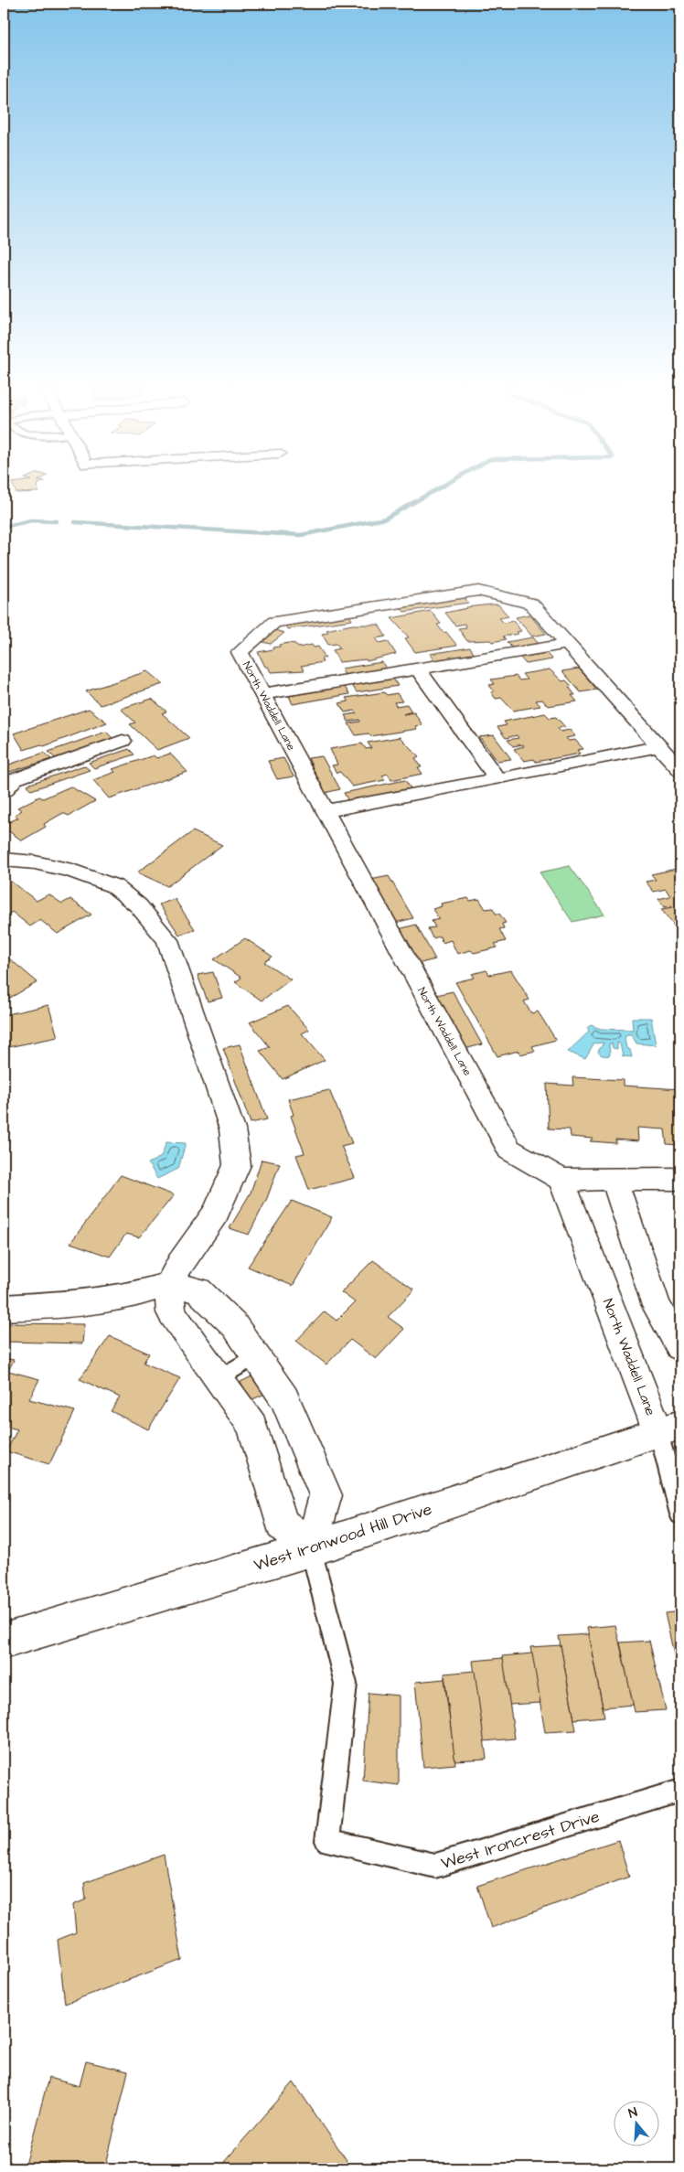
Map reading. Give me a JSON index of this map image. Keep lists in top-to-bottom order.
{
  "streets": {
    "street": ["North Waddell Lane", "West Ironwood Hill Drive"],
    "lane": ["West Ironcrest Drive"]
  },
  "crossings": [
    ["North Waddell Lane", "West Ironwood Hill Drive"],
    ["West Ironwood Hill Drive", "West Ironcrest Drive"]
  ],
  "north": "top"
}
